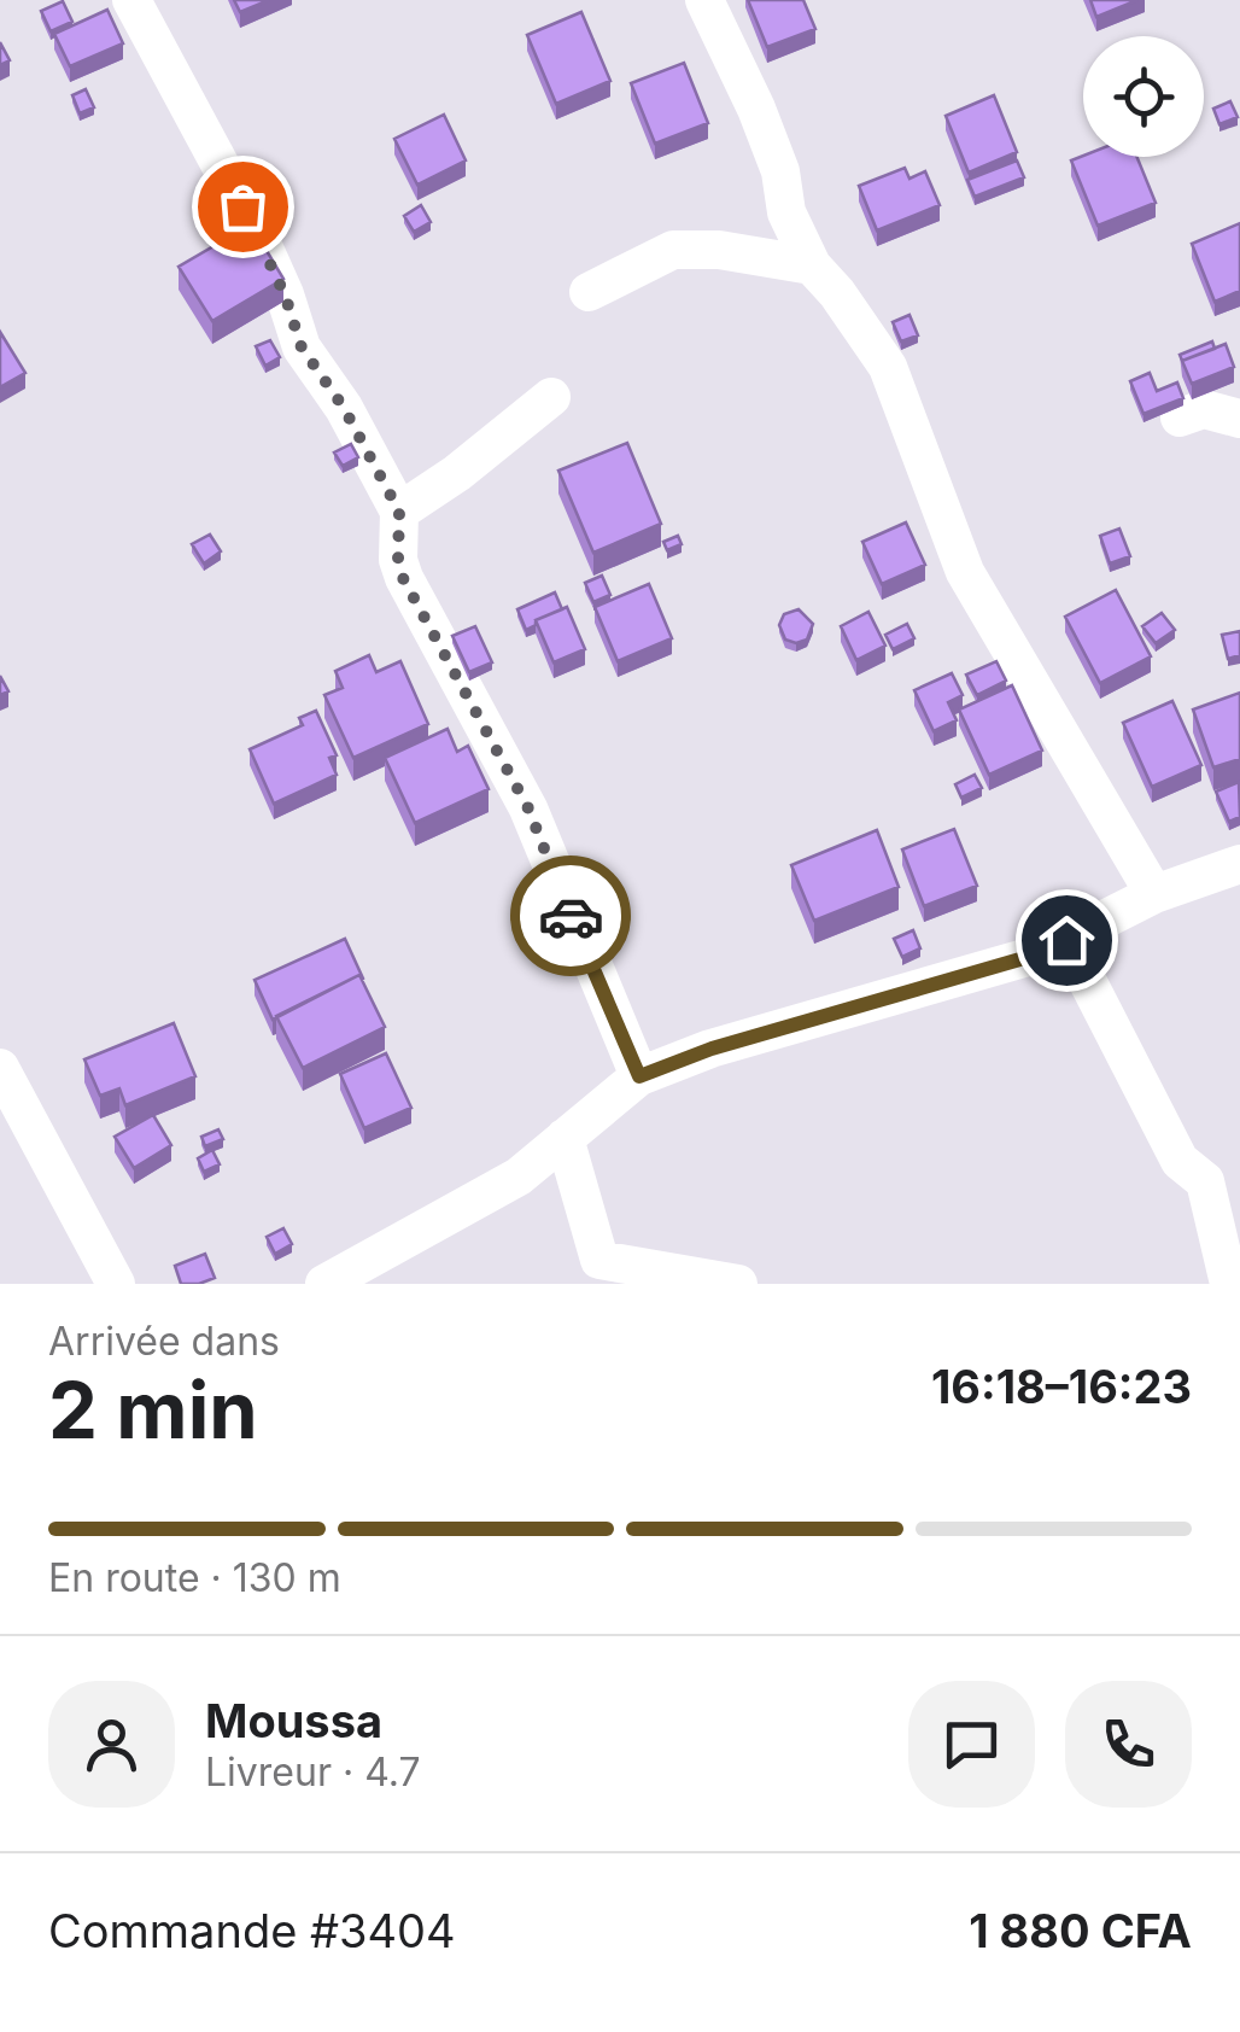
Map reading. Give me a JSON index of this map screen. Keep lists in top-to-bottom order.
{
  "page": {
    "heading": ["2 min", "Arrivée dans", "16:18–16:23"],
    "panel": [
      "Moussa",
      "Livreur · 4.7",
      "Commande #3404",
      "1 880 CFA"
    ],
    "bar": "En route · 130 m"
  }
}
